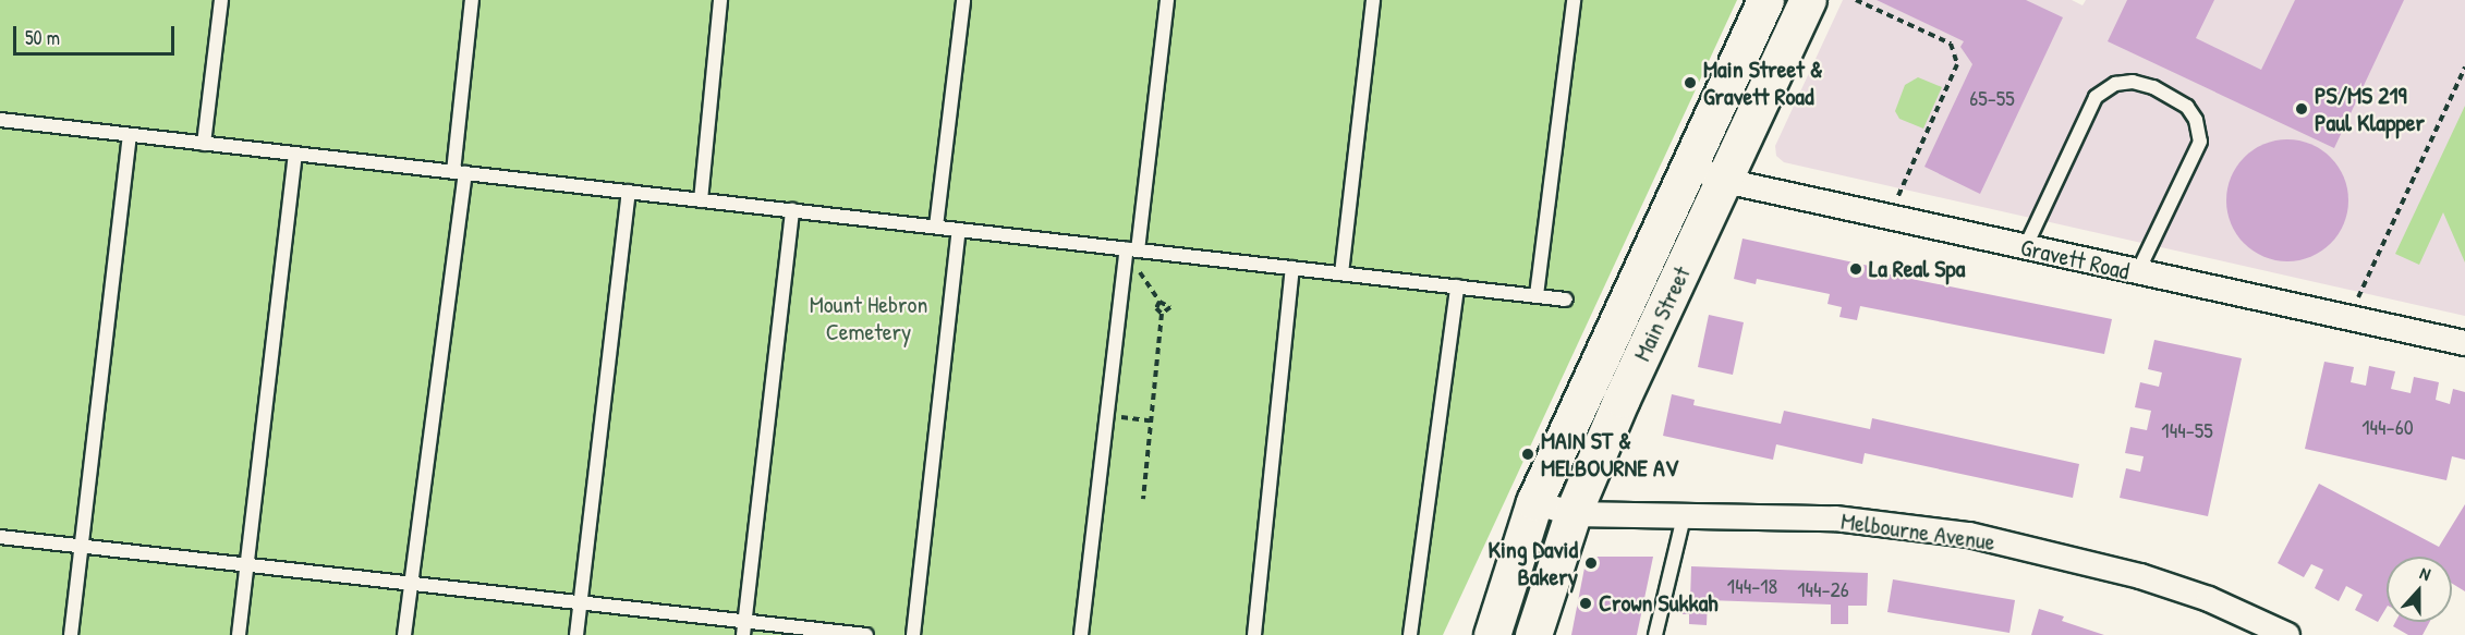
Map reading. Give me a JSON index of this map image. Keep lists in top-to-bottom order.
{
  "streets": {
    "main road": ["Main Street"],
    "street": ["Gravett Road", "Melbourne Avenue"]
  },
  "crossings": [
    ["Gravett Road", "Main Street"],
    ["Main Street", "Melbourne Avenue"]
  ],
  "parks": ["Mount Hebron Cemetery"],
  "places": [
    "Main Street & Gravett Road",
    "PS/MS 219 Paul Klapper",
    "La Real Spa",
    "MAIN ST & MELBOURNE AV",
    "King David Bakery",
    "Crown Sukkah"
  ],
  "house_numbers": [
    "65-55",
    "144-60",
    "144-55",
    "144-18",
    "144-26"
  ],
  "scale_bar": "50 m",
  "north": "top"
}
